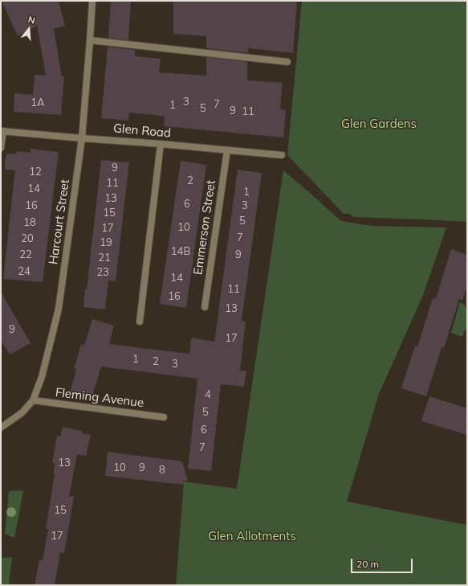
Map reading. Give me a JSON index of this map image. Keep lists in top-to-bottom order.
{
  "streets": {
    "street": [
      "Glen Road",
      "Harcourt Street",
      "Emmerson Street",
      "Fleming Avenue"
    ]
  },
  "crossings": [
    ["Glen Road", "Harcourt Street"],
    ["Glen Road", "Emmerson Street"],
    ["Harcourt Street", "Fleming Avenue"]
  ],
  "parks": ["Glen Gardens", "Glen Allotments"],
  "house_numbers": [
    "3",
    "1A",
    "7",
    "1",
    "5",
    "9",
    "11",
    "9",
    "12",
    "2",
    "11",
    "14",
    "1",
    "13",
    "6",
    "16",
    "3",
    "15",
    "5",
    "18",
    "10",
    "17",
    "7",
    "20",
    "19",
    "14B",
    "22",
    "9",
    "21",
    "24",
    "23",
    "14",
    "11",
    "16",
    "13",
    "9",
    "17",
    "1",
    "2",
    "3",
    "4",
    "5",
    "6",
    "7",
    "13",
    "10",
    "9",
    "8",
    "15",
    "17"
  ],
  "scale_bar": "20 m",
  "north": "top"
}
